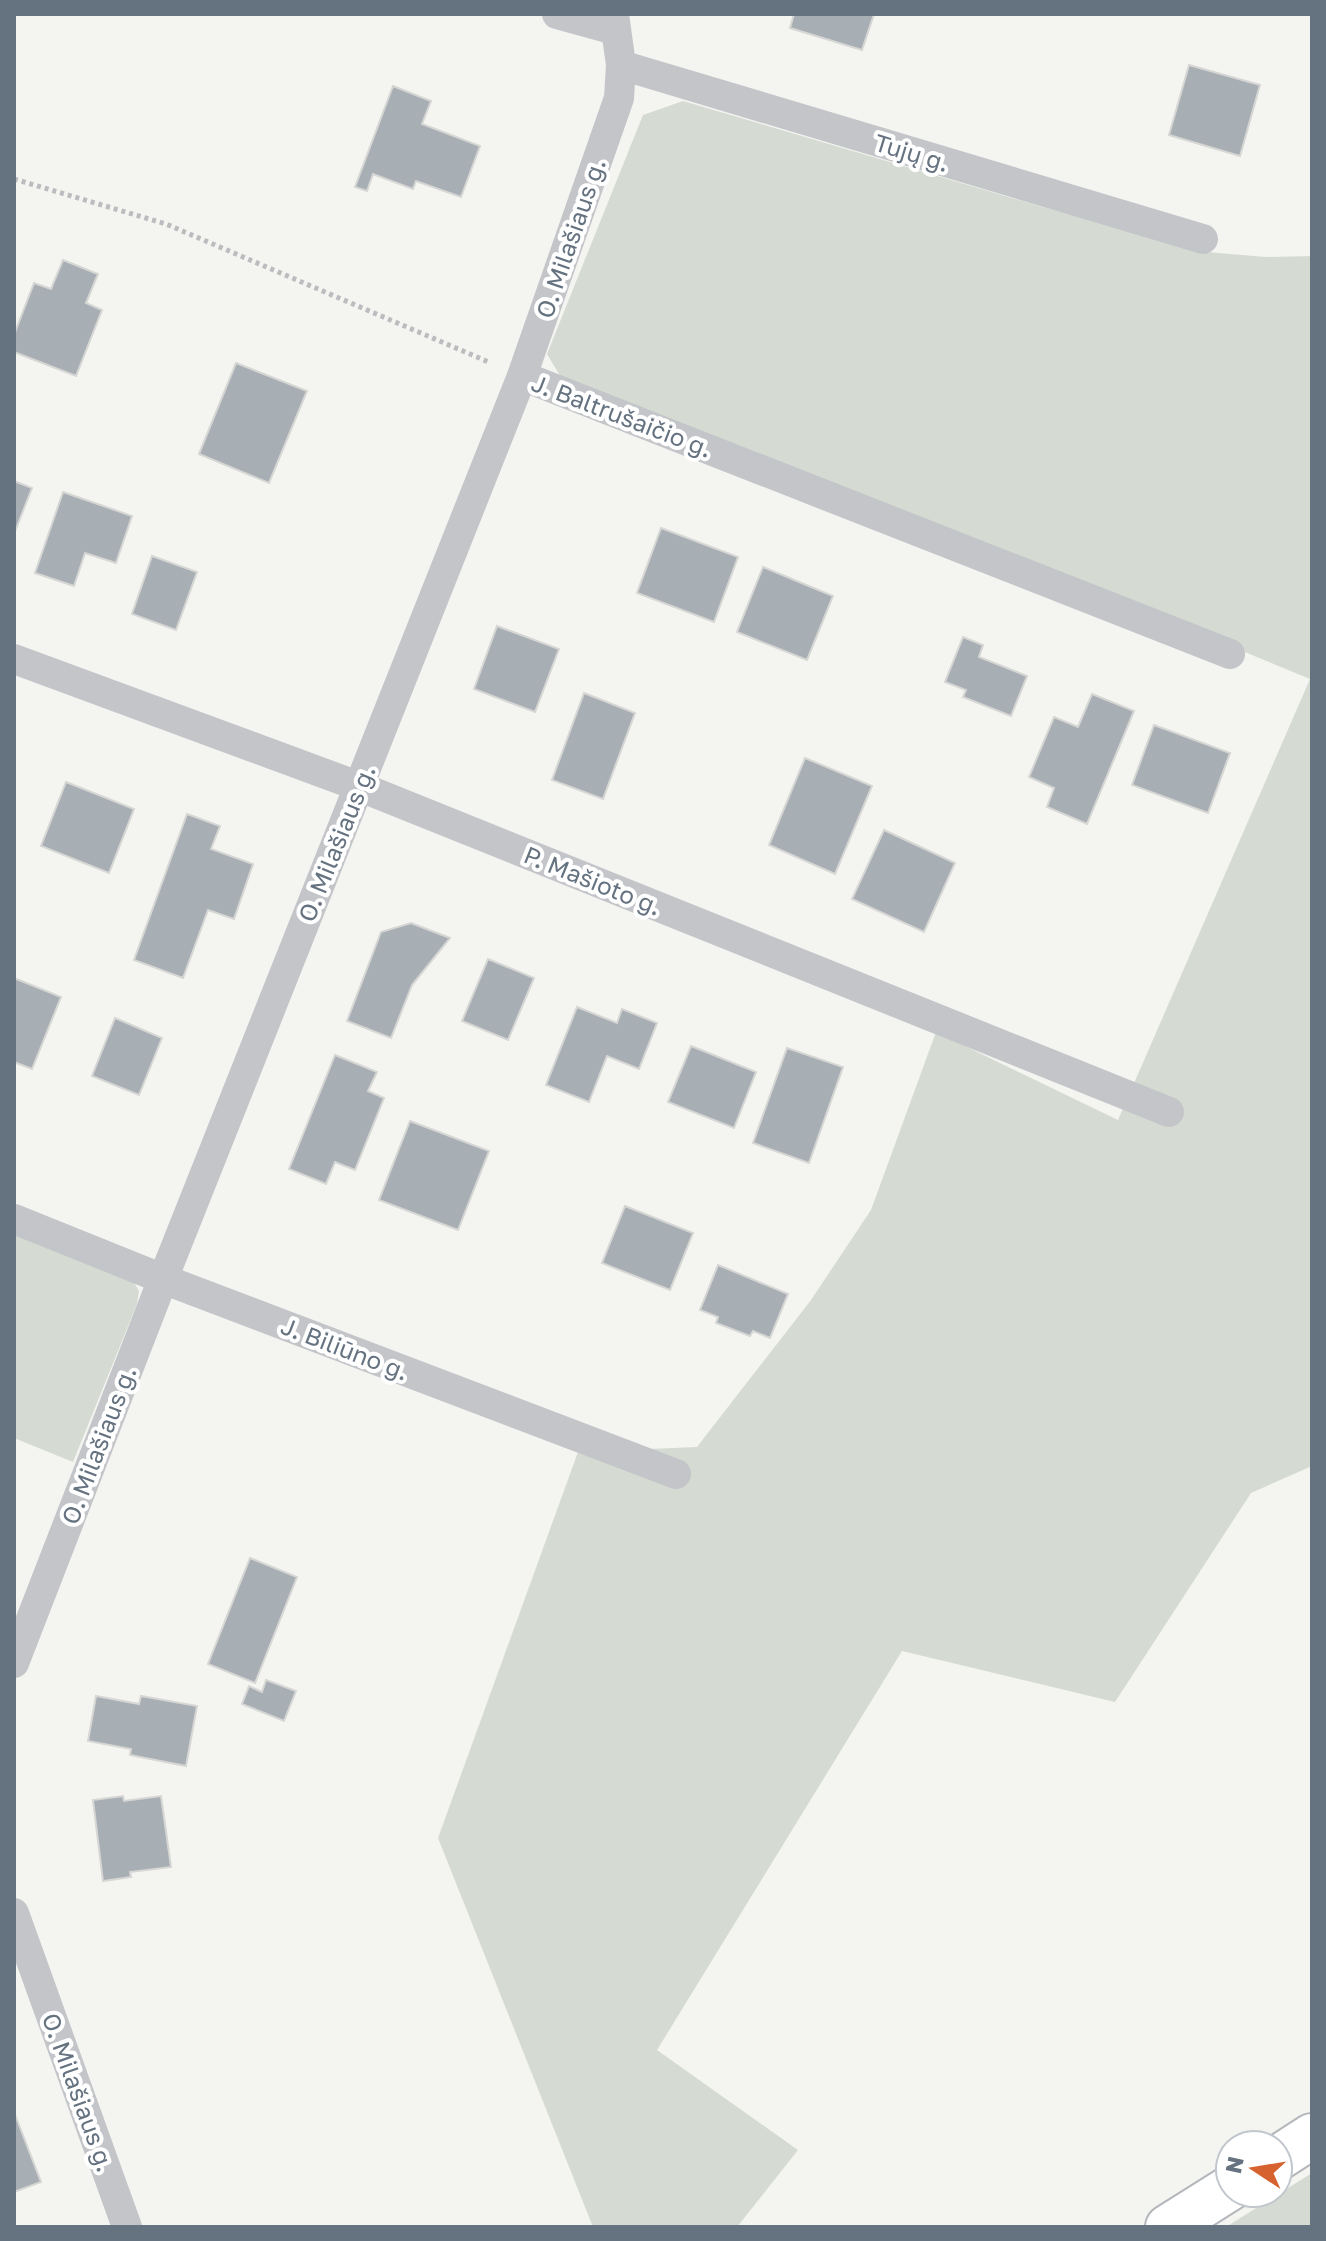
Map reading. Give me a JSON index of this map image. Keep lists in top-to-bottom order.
{
  "streets": {
    "street": [
      "Tujų g.",
      "O. Milašiaus g.",
      "J. Baltrušaičio g.",
      "P. Mašioto g.",
      "J. Biliūno g."
    ]
  },
  "crossings": [
    ["Tujų g.", "O. Milašiaus g."],
    ["O. Milašiaus g.", "J. Baltrušaičio g."],
    ["O. Milašiaus g.", "P. Mašioto g."],
    ["O. Milašiaus g.", "J. Biliūno g."]
  ],
  "north": "left"
}
